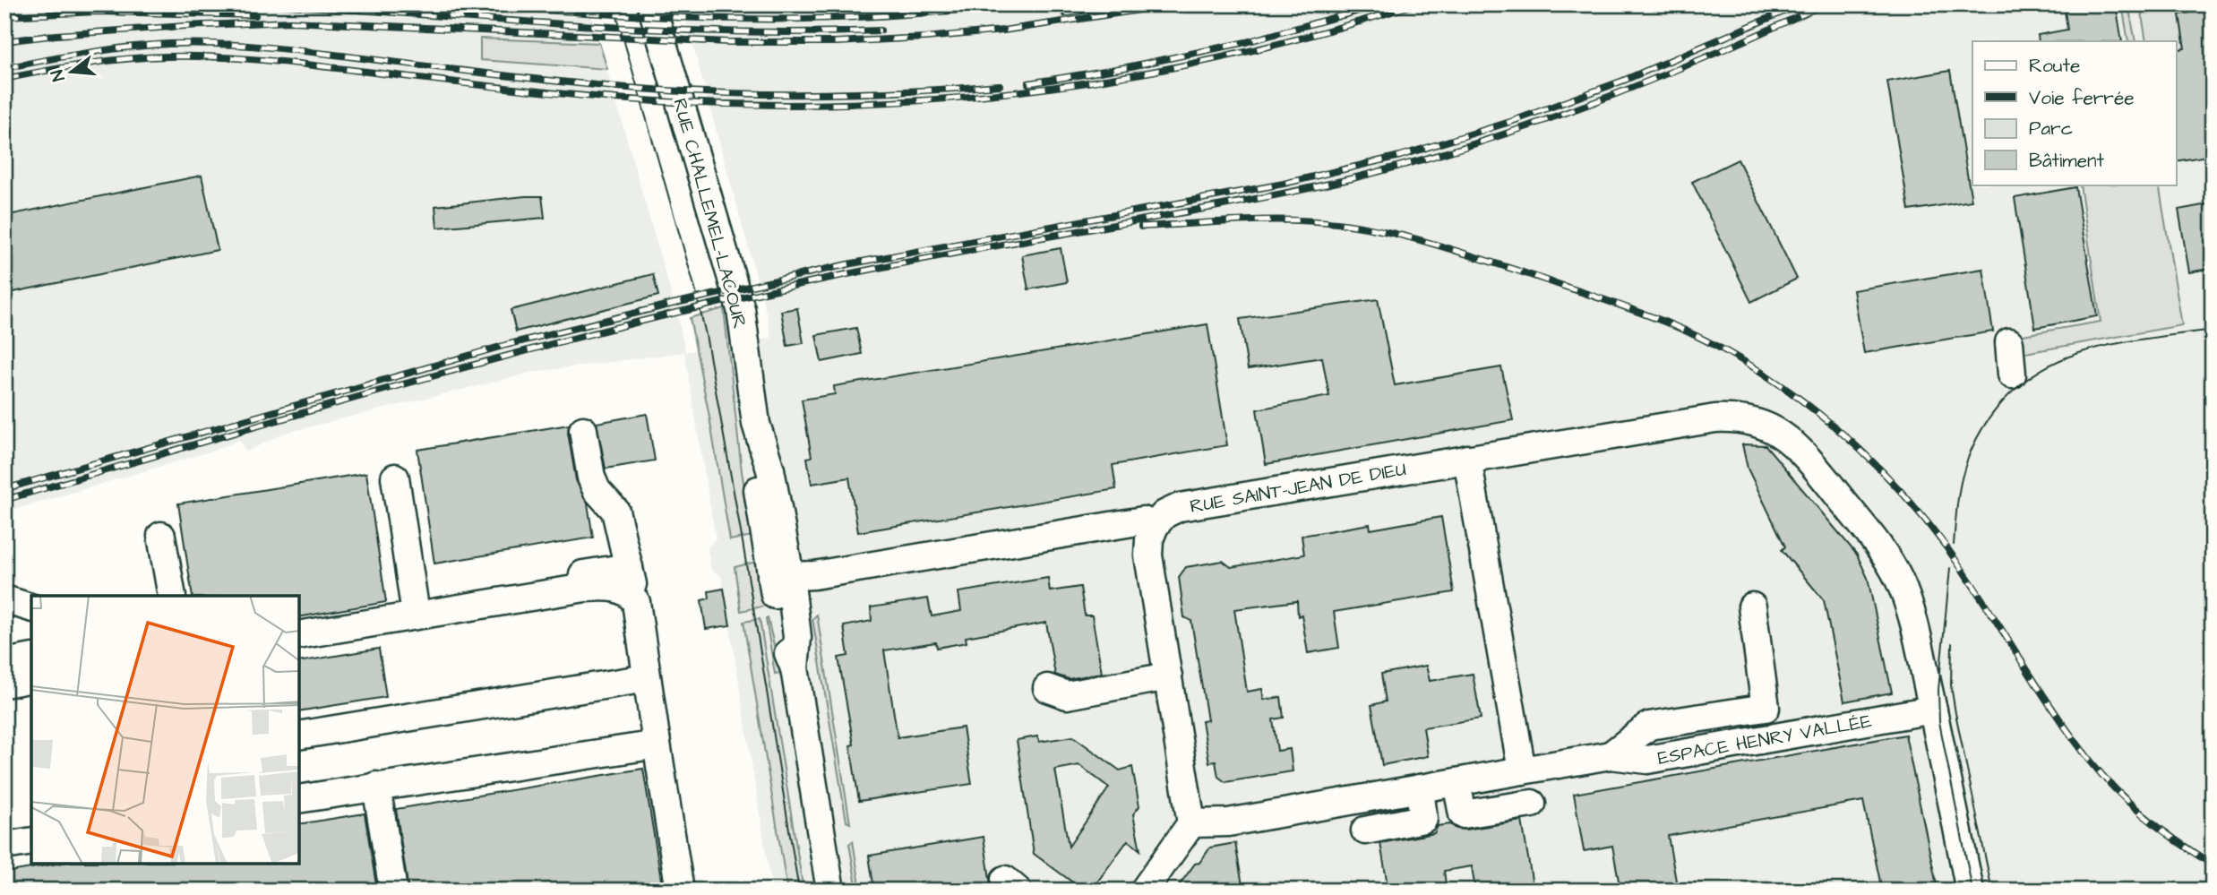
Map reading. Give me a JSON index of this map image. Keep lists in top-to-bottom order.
{
  "streets": {
    "street": ["RUE CHALLEMEL-LACOUR", "RUE SAINT-JEAN DE DIEU", "ESPACE HENRY VALLÉE"]
  },
  "crossings": [
    ["RUE SAINT-JEAN DE DIEU", "ESPACE HENRY VALLÉE"]
  ],
  "legend": [
    "Route",
    "Voie ferrée",
    "Parc",
    "Bâtiment"
  ],
  "north": "left"
}
